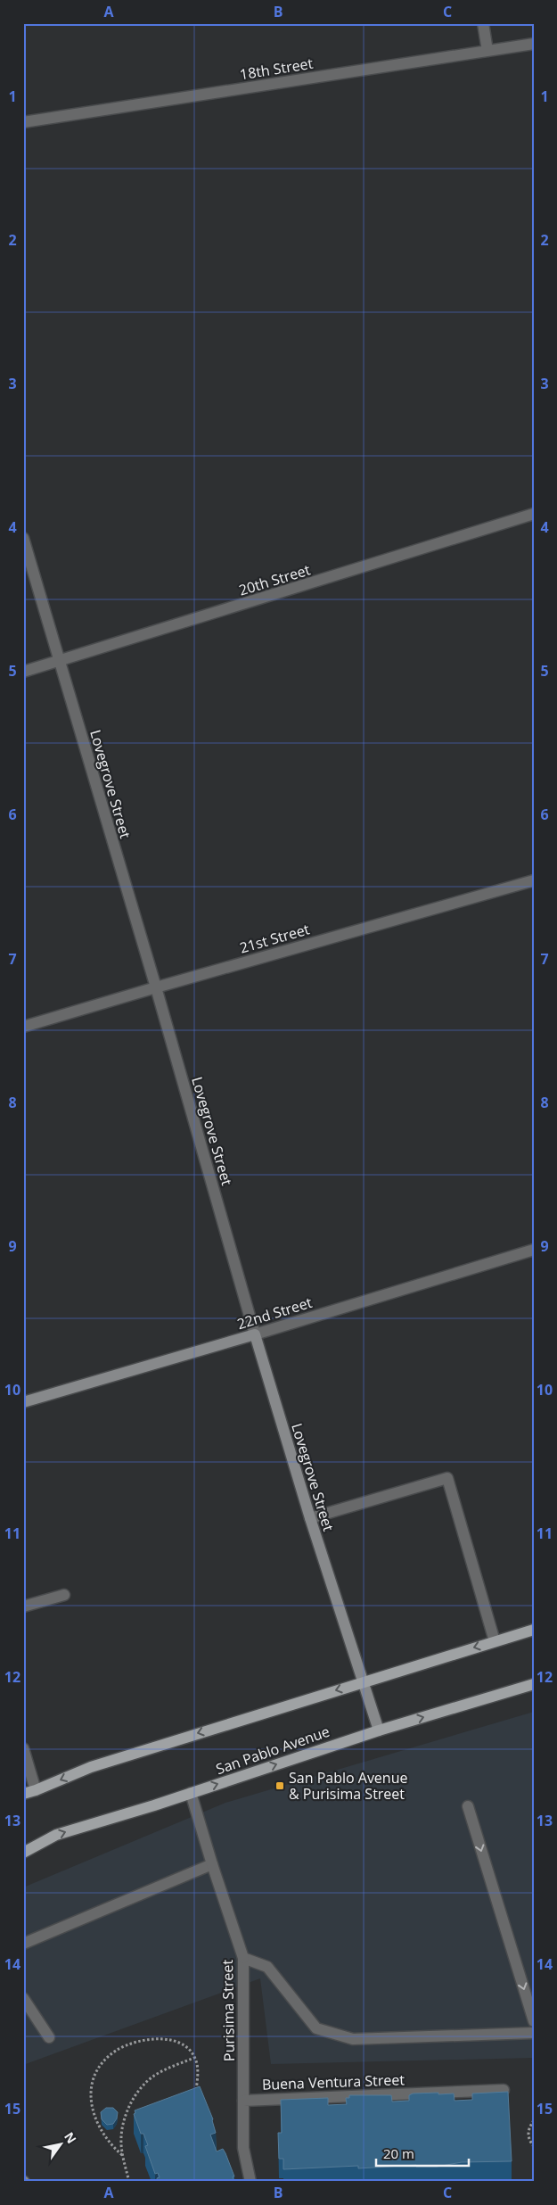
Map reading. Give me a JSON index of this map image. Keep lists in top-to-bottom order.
{
  "streets": {
    "main road": ["San Pablo Avenue"],
    "street": [
      "18th Street",
      "20th Street",
      "Lovegrove Street",
      "21st Street",
      "22nd Street",
      "Purisima Street",
      "Buena Ventura Street"
    ]
  },
  "crossings": [
    ["20th Street", "Lovegrove Street"],
    ["Lovegrove Street", "21st Street"],
    ["Lovegrove Street", "22nd Street"],
    ["Lovegrove Street", "San Pablo Avenue"],
    ["San Pablo Avenue", "Purisima Street"],
    ["Purisima Street", "Buena Ventura Street"]
  ],
  "places": {
    "transit": ["San Pablo Avenue & Purisima Street"]
  },
  "scale_bar": "20 m",
  "north": "top right",
  "grid": {
    "columns": ["A", "B", "C"],
    "rows": [
      "1",
      "2",
      "3",
      "4",
      "5",
      "6",
      "7",
      "8",
      "9",
      "10",
      "11",
      "12",
      "13",
      "14",
      "15"
    ]
  }
}
